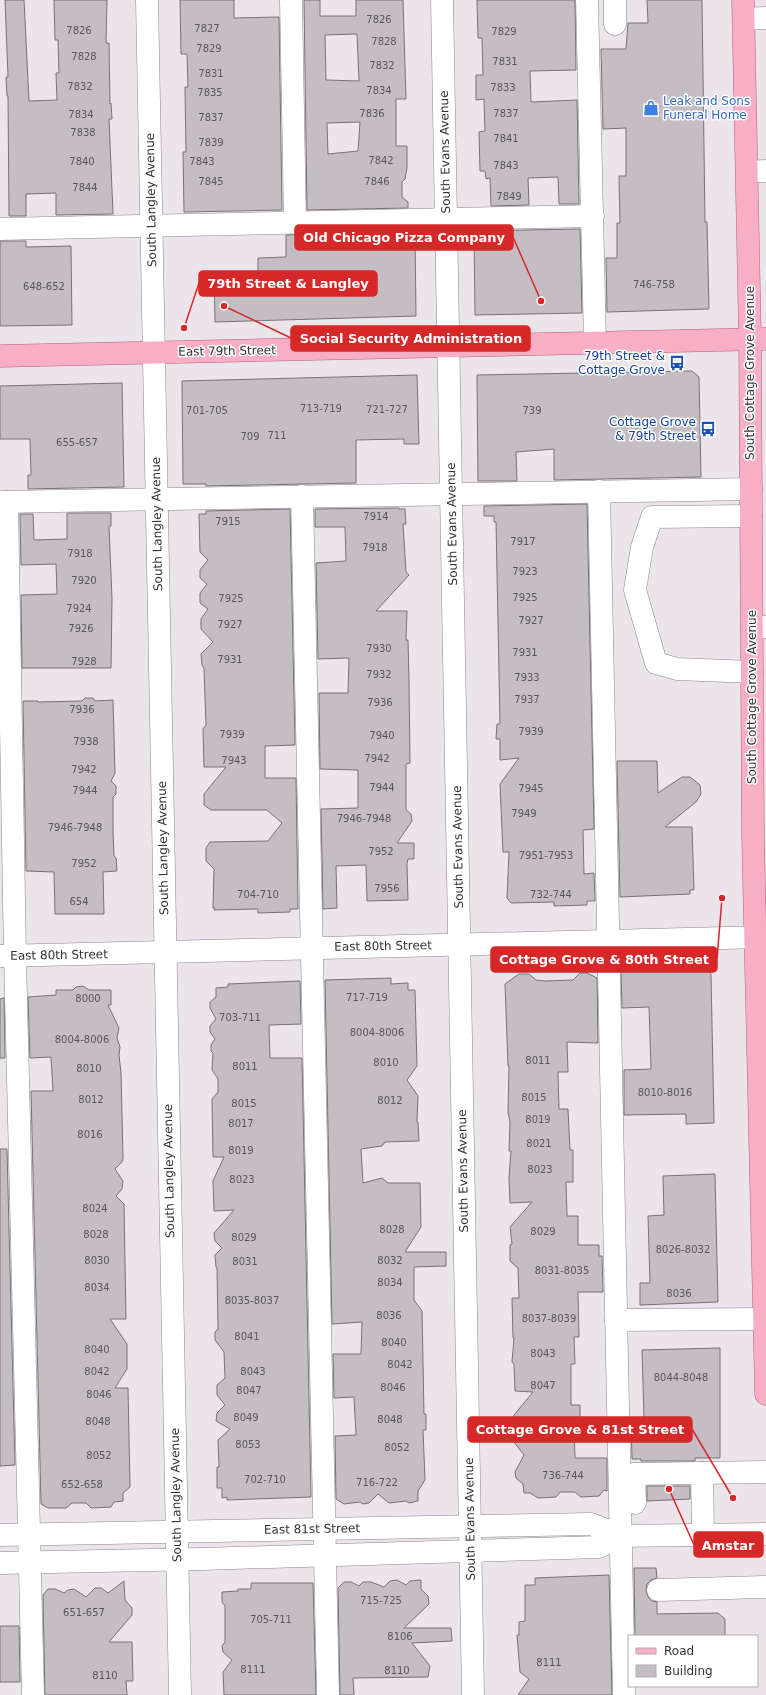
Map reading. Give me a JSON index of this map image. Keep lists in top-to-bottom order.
{
  "streets": {
    "main road": ["East 79th Street", "South Cottage Grove Avenue"],
    "street": [
      "South Evans Avenue",
      "South Langley Avenue",
      "East 80th Street",
      "East 81st Street"
    ]
  },
  "crossings": [
    ["South Evans Avenue", "East 79th Street"],
    ["South Evans Avenue", "East 80th Street"],
    ["South Evans Avenue", "East 81st Street"],
    ["South Langley Avenue", "East 79th Street"],
    ["South Langley Avenue", "East 80th Street"],
    ["South Langley Avenue", "East 81st Street"],
    ["East 79th Street", "South Cottage Grove Avenue"],
    ["South Cottage Grove Avenue", "East 80th Street"]
  ],
  "places": {
    "shop": ["Leak and Sons Funeral Home"],
    "other": [
      "Old Chicago Pizza Company",
      "Social Security Administration",
      "79th Street & Langley",
      "Cottage Grove & 80th Street",
      "Amstar",
      "Cottage Grove & 81st Street"
    ],
    "bus stop": ["79th Street & Cottage Grove", "Cottage Grove & 79th Street"]
  },
  "house_numbers": [
    "7826",
    "7827",
    "7826",
    "7829",
    "7828",
    "7829",
    "7828",
    "7831",
    "7832",
    "7831",
    "7832",
    "7833",
    "7834",
    "7835",
    "7836",
    "7837",
    "7834",
    "7837",
    "7838",
    "7841",
    "7839",
    "7842",
    "7840",
    "7843",
    "7843",
    "7845",
    "7846",
    "7844",
    "7849",
    "746-758",
    "648-652",
    "713-719",
    "721-727",
    "701-705",
    "739",
    "711",
    "709",
    "655-657",
    "7914",
    "7915",
    "7917",
    "7918",
    "7918",
    "7923",
    "7920",
    "7925",
    "7925",
    "7924",
    "7927",
    "7927",
    "7926",
    "7930",
    "7931",
    "7931",
    "7928",
    "7932",
    "7933",
    "7937",
    "7936",
    "7936",
    "7939",
    "7939",
    "7940",
    "7938",
    "7942",
    "7943",
    "7942",
    "7944",
    "7945",
    "7944",
    "7949",
    "7946-7948",
    "7946-7948",
    "7952",
    "7951-7953",
    "7952",
    "7956",
    "704-710",
    "732-744",
    "654",
    "717-719",
    "8000",
    "703-711",
    "8004-8006",
    "8004-8006",
    "8011",
    "8010",
    "8011",
    "8010",
    "8010-8016",
    "8015",
    "8012",
    "8012",
    "8015",
    "8019",
    "8017",
    "8016",
    "8021",
    "8019",
    "8023",
    "8023",
    "8024",
    "8028",
    "8029",
    "8028",
    "8029",
    "8026-8032",
    "8030",
    "8032",
    "8031",
    "8031-8035",
    "8034",
    "8034",
    "8036",
    "8035-8037",
    "8036",
    "8037-8039",
    "8041",
    "8040",
    "8040",
    "8043",
    "8042",
    "8042",
    "8043",
    "8044-8048",
    "8047",
    "8046",
    "8047",
    "8046",
    "8049",
    "8048",
    "8048",
    "8053",
    "8052",
    "8052",
    "736-744",
    "702-710",
    "716-722",
    "652-658",
    "715-725",
    "651-657",
    "705-711",
    "8106",
    "8111",
    "8111",
    "8110",
    "8110"
  ],
  "legend": ["Road", "Building"]
}
